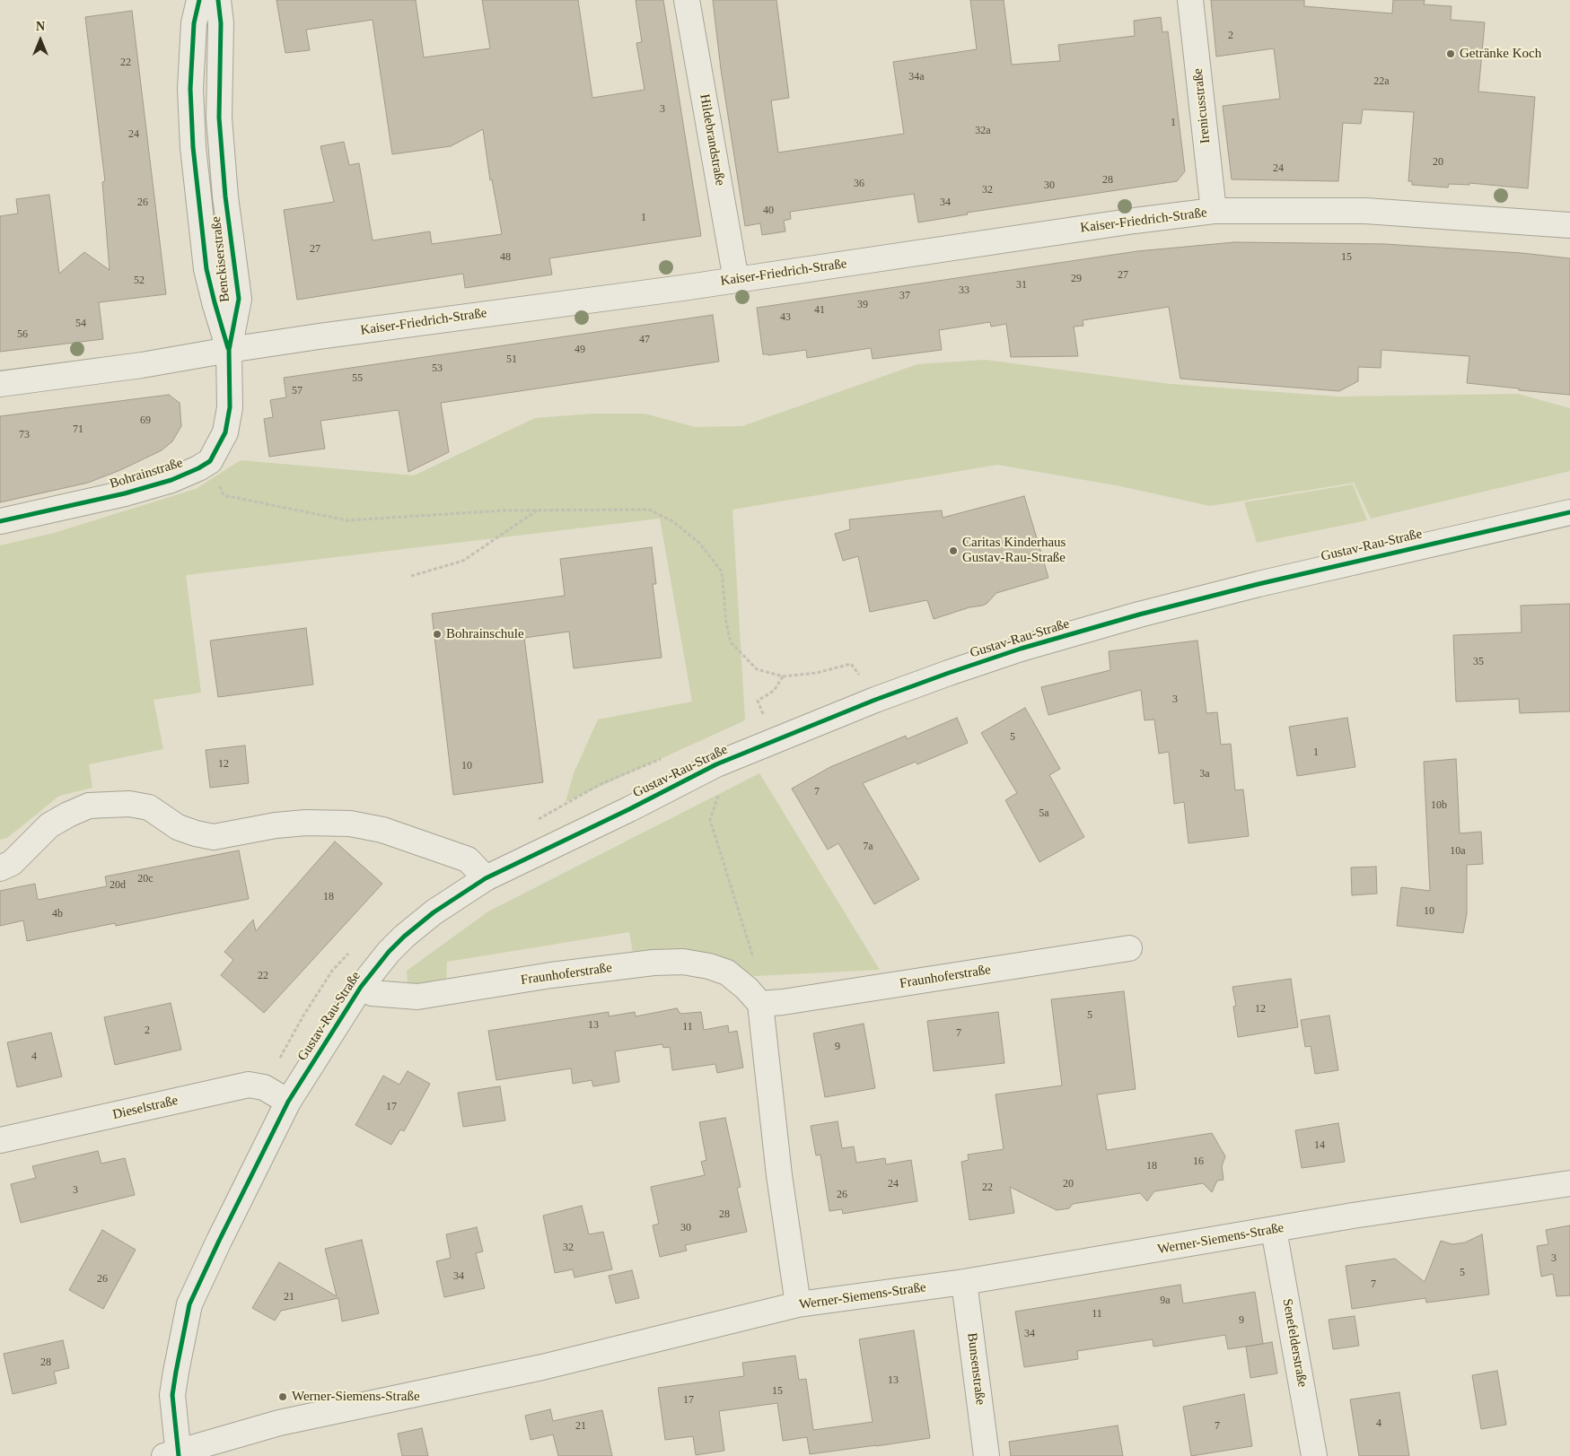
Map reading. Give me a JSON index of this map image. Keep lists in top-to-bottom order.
{
  "streets": {
    "street": [
      "Irenicusstraße",
      "Hildebrandstraße",
      "Kaiser-Friedrich-Straße",
      "Benckiserstraße",
      "Bohrainstraße",
      "Gustav-Rau-Straße",
      "Fraunhoferstraße",
      "Dieselstraße",
      "Werner-Siemens-Straße",
      "Senefelderstraße",
      "Bunsenstraße"
    ]
  },
  "crossings": [
    ["Irenicusstraße", "Kaiser-Friedrich-Straße"],
    ["Hildebrandstraße", "Kaiser-Friedrich-Straße"],
    ["Kaiser-Friedrich-Straße", "Benckiserstraße"],
    ["Kaiser-Friedrich-Straße", "Bohrainstraße"],
    ["Benckiserstraße", "Bohrainstraße"],
    ["Gustav-Rau-Straße", "Fraunhoferstraße"],
    ["Gustav-Rau-Straße", "Dieselstraße"],
    ["Gustav-Rau-Straße", "Werner-Siemens-Straße"],
    ["Werner-Siemens-Straße", "Senefelderstraße"],
    ["Werner-Siemens-Straße", "Bunsenstraße"]
  ],
  "places": [
    "Getränke Koch",
    "Caritas Kinderhaus Gustav-Rau-Straße",
    "Bohrainschule",
    "Werner-Siemens-Straße"
  ],
  "house_numbers": [
    "2",
    "22",
    "34a",
    "22a",
    "3",
    "1",
    "32a",
    "24",
    "20",
    "24",
    "28",
    "36",
    "30",
    "32",
    "26",
    "34",
    "40",
    "1",
    "27",
    "48",
    "15",
    "27",
    "29",
    "52",
    "31",
    "33",
    "37",
    "39",
    "41",
    "43",
    "54",
    "56",
    "47",
    "49",
    "51",
    "53",
    "55",
    "57",
    "69",
    "71",
    "73",
    "35",
    "3",
    "5",
    "1",
    "12",
    "10",
    "3a",
    "7",
    "10b",
    "5a",
    "7a",
    "10a",
    "20c",
    "20d",
    "18",
    "10",
    "4b",
    "22",
    "12",
    "5",
    "13",
    "11",
    "2",
    "7",
    "9",
    "4",
    "17",
    "14",
    "16",
    "18",
    "24",
    "20",
    "22",
    "3",
    "26",
    "28",
    "30",
    "32",
    "3",
    "5",
    "34",
    "26",
    "7",
    "21",
    "9a",
    "11",
    "9",
    "34",
    "28",
    "13",
    "15",
    "17",
    "4",
    "21",
    "7"
  ],
  "north": "top"
}
